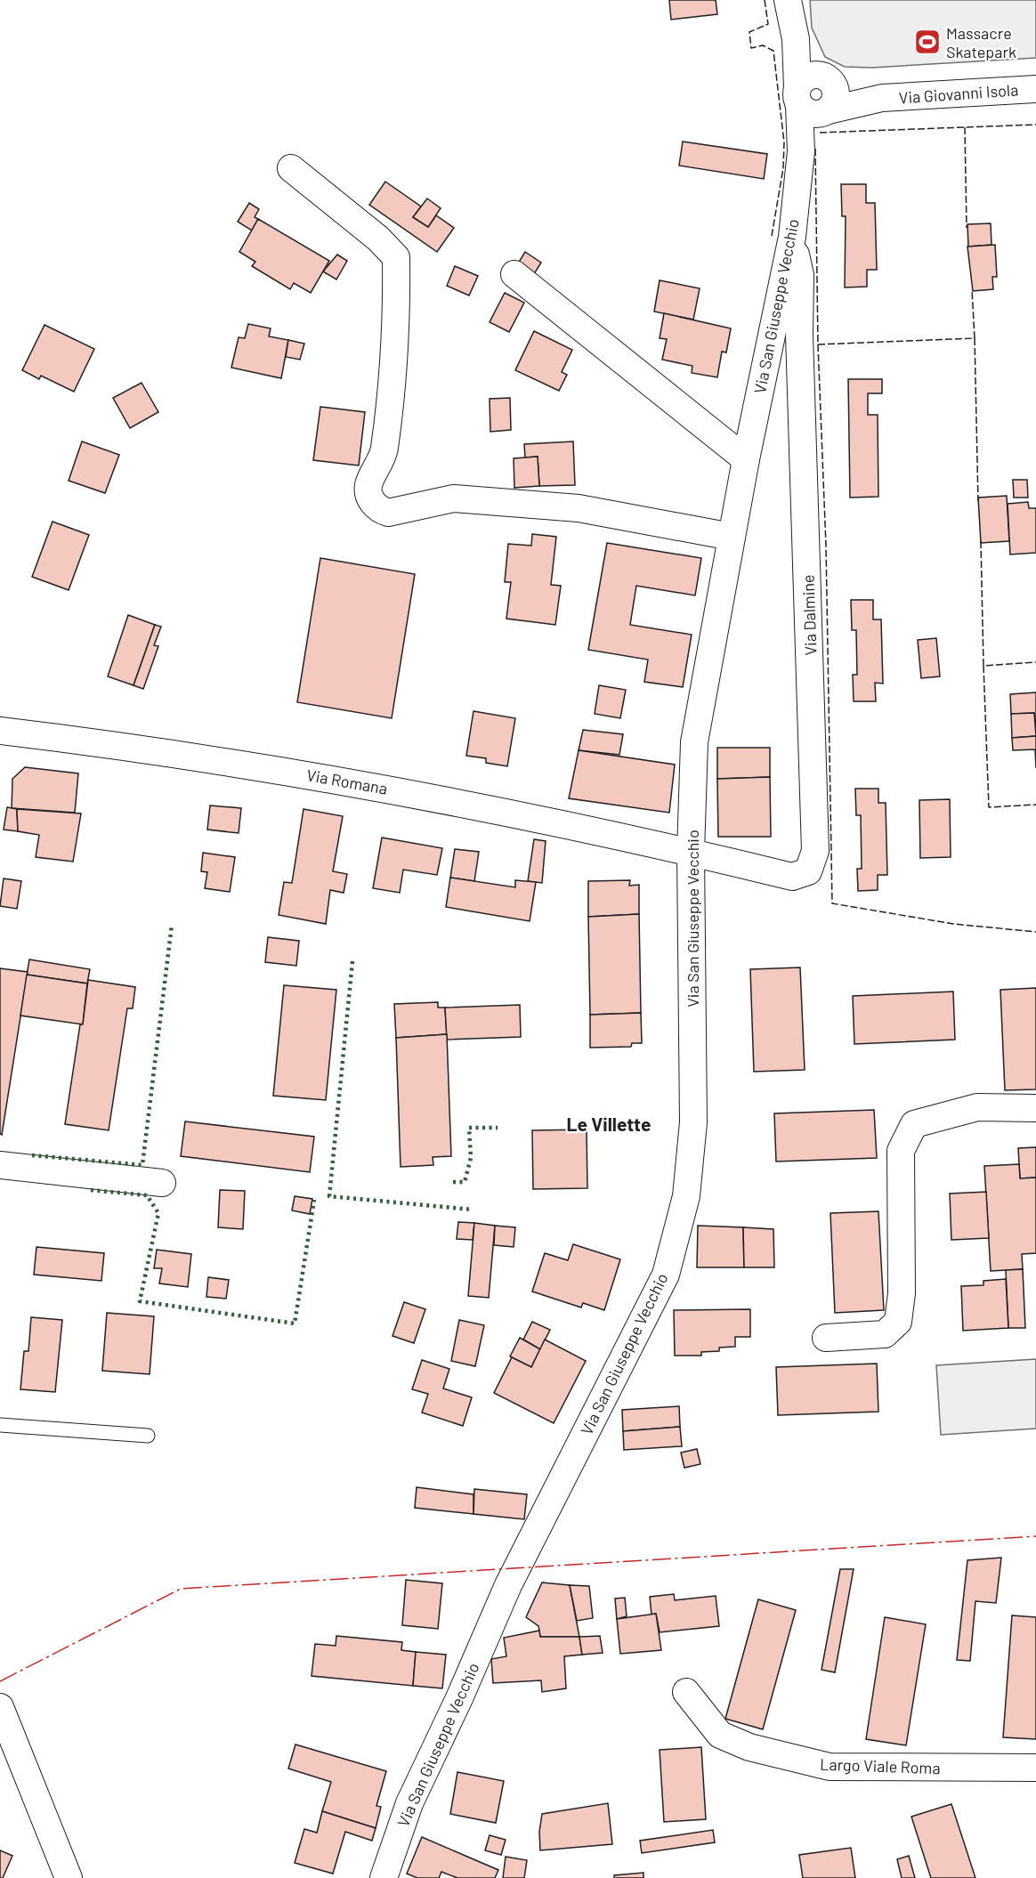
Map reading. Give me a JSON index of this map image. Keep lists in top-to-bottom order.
{
  "streets": {
    "street": [
      "Via Giovanni Isola",
      "Via San Giuseppe Vecchio",
      "Via Dalmine",
      "Via Romana",
      "Largo Viale Roma"
    ]
  },
  "crossings": [
    ["Via Giovanni Isola", "Via San Giuseppe Vecchio"],
    ["Via San Giuseppe Vecchio", "Via Dalmine"],
    ["Via San Giuseppe Vecchio", "Via Romana"],
    ["Via Dalmine", "Via Romana"]
  ],
  "districts": ["Le Villette"],
  "places": {
    "sports": ["Massacre Skatepark"]
  }
}
